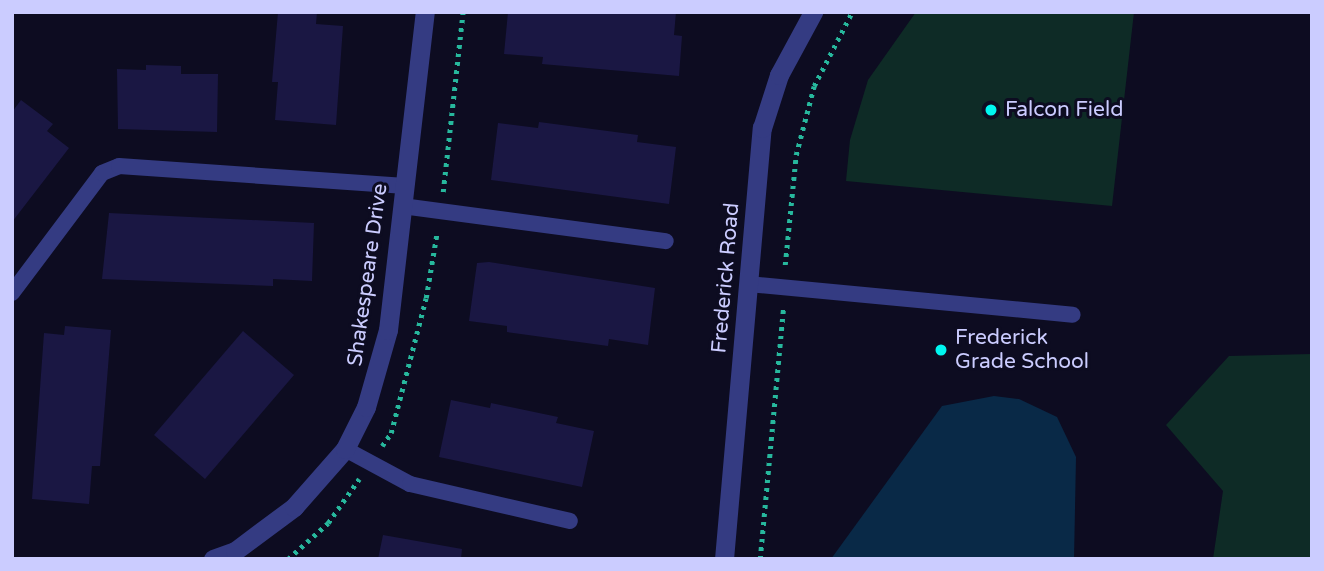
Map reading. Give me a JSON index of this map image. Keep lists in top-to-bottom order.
{
  "streets": {
    "street": ["Shakespeare Drive", "Frederick Road"]
  },
  "places": ["Falcon Field", "Frederick Grade School"]
}
